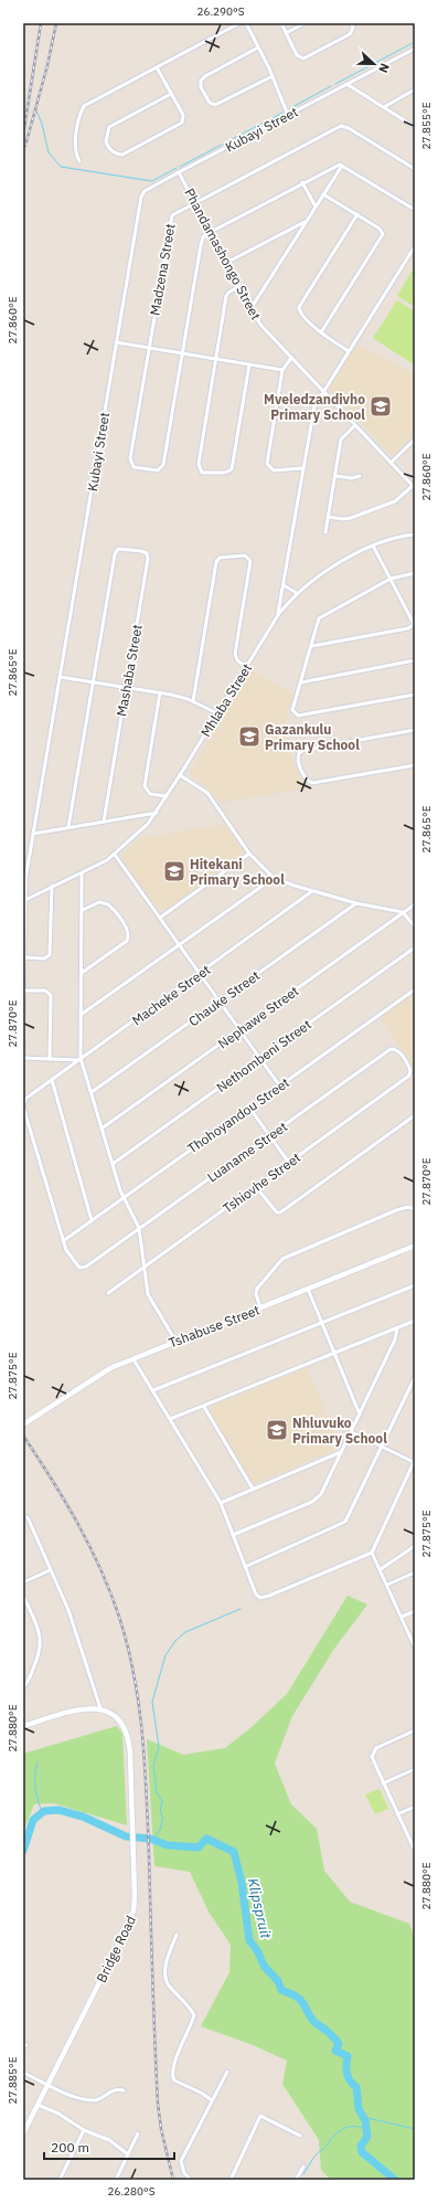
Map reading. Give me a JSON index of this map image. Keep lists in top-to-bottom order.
{
  "streets": {
    "street": [
      "Kubayi Street",
      "Phandamashongo Street",
      "Madzena Street",
      "Mashaba Street",
      "Mhlaba Street",
      "Macheke Street",
      "Chauke Street",
      "Nephawe Street",
      "Nethombeni Street",
      "Thohoyandou Street",
      "Luaname Street",
      "Tshiovhe Street",
      "Tshabuse Street",
      "Bridge Road"
    ]
  },
  "crossings": [
    ["Kubayi Street", "Phandamashongo Street"],
    ["Kubayi Street", "Mhlaba Street"],
    ["Phandamashongo Street", "Madzena Street"],
    ["Macheke Street", "Thohoyandou Street"],
    ["Macheke Street", "Luaname Street"],
    ["Thohoyandou Street", "Luaname Street"],
    ["Luaname Street", "Tshiovhe Street"]
  ],
  "water": ["Klipspruit"],
  "places": {
    "school or university": [
      "Mveledzandivho Primary School",
      "Gazankulu Primary School",
      "Hitekani Primary School",
      "Nhluvuko Primary School"
    ]
  },
  "scale_bar": "200 m",
  "north": "right",
  "coordinates": [
    "26.290°S",
    "27.855°E",
    "27.860°E",
    "27.865°E",
    "27.870°E",
    "27.875°E",
    "27.880°E",
    "27.885°E",
    "26.280°S"
  ]
}
